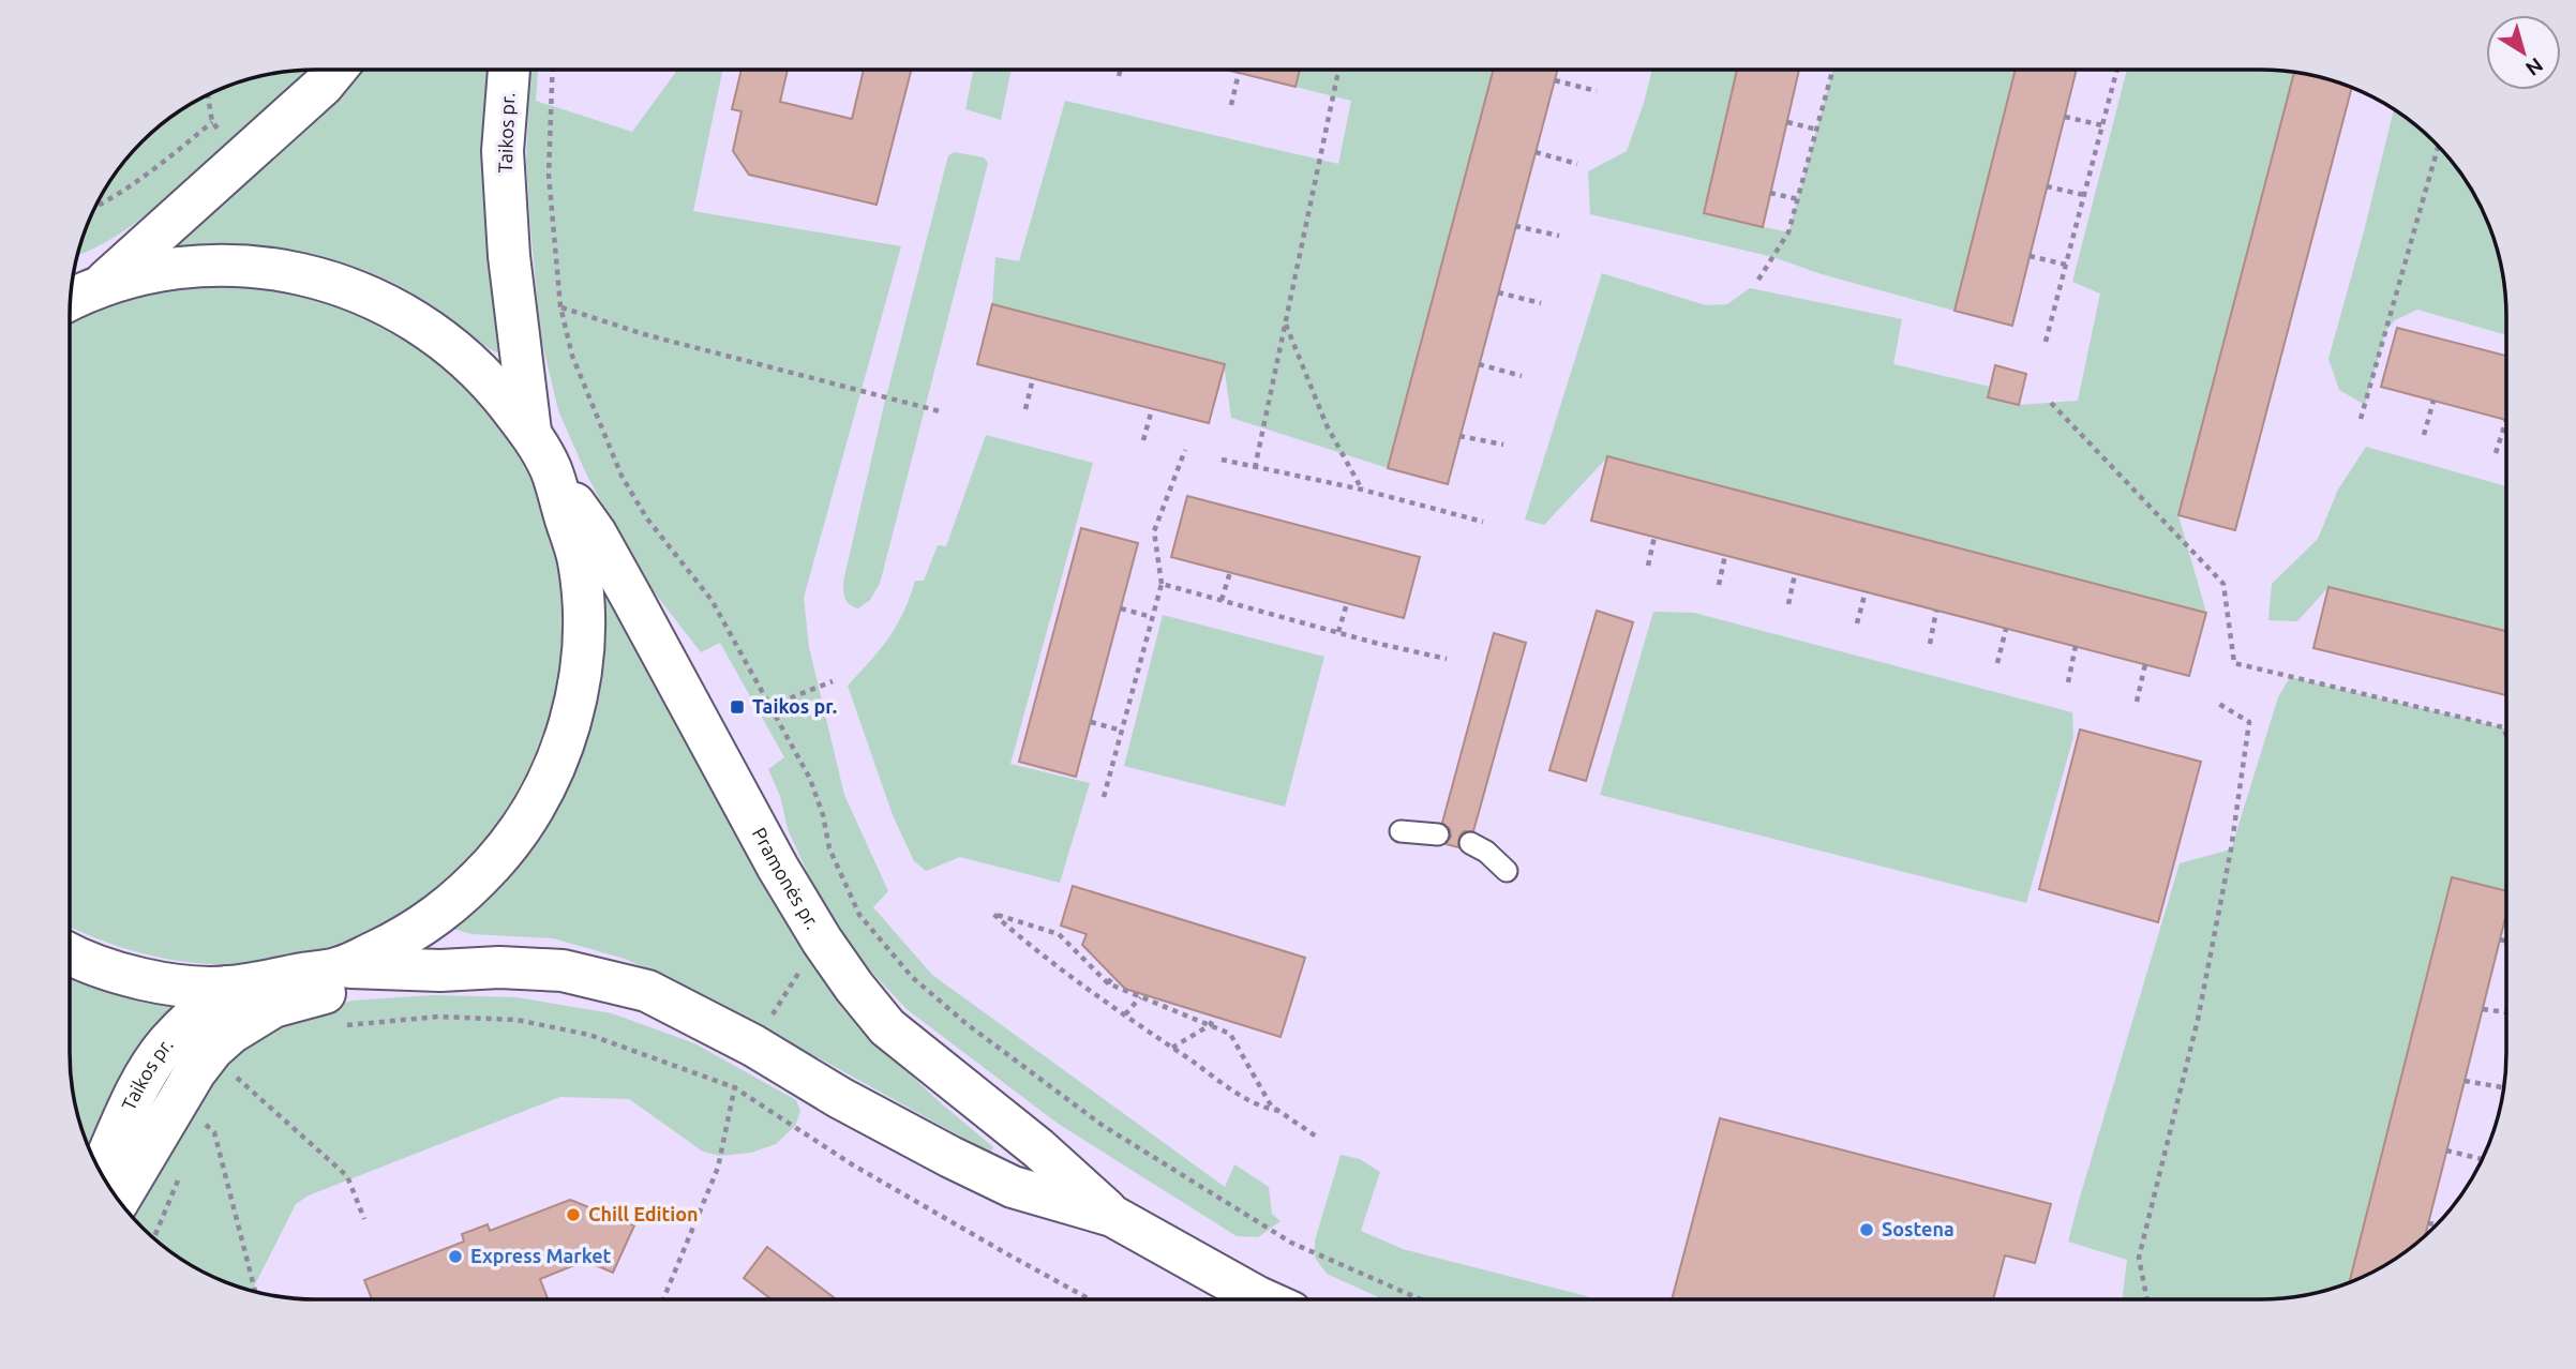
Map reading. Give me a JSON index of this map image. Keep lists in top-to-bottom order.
{
  "streets": {
    "main road": ["Taikos pr.", "Pramonės pr."]
  },
  "crossings": [
    ["Taikos pr.", "Pramonės pr."]
  ],
  "places": {
    "transit": ["Taikos pr."],
    "other": ["Chill Edition", "Sostena", "Express Market"]
  },
  "north": "bottom right"
}
